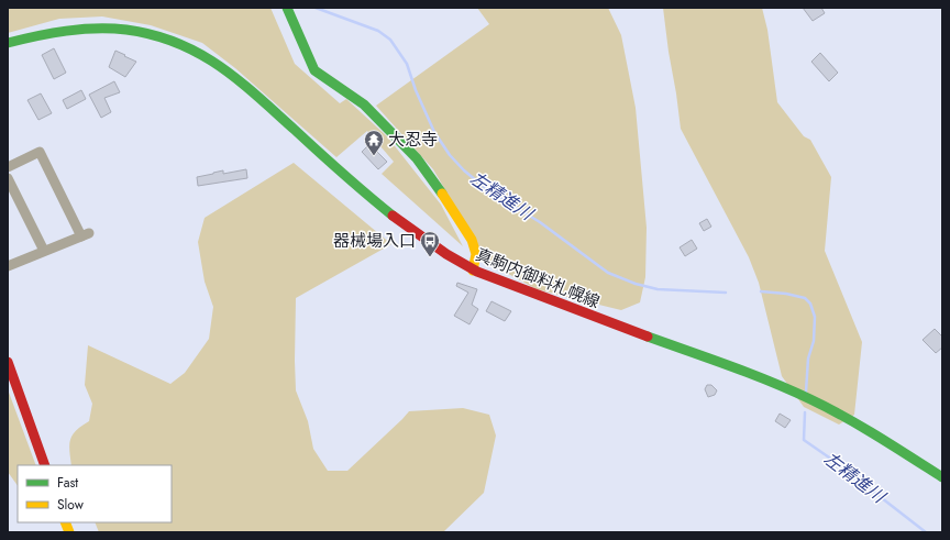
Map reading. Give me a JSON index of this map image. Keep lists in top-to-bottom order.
{
  "streets": {
    "main road": ["真駒内御料札幌線"]
  },
  "water": ["左精進川"],
  "places": {
    "temple": ["大忍寺"],
    "bus stop": ["器械場入口"]
  },
  "legend": ["Fast", "Slow"]
}
